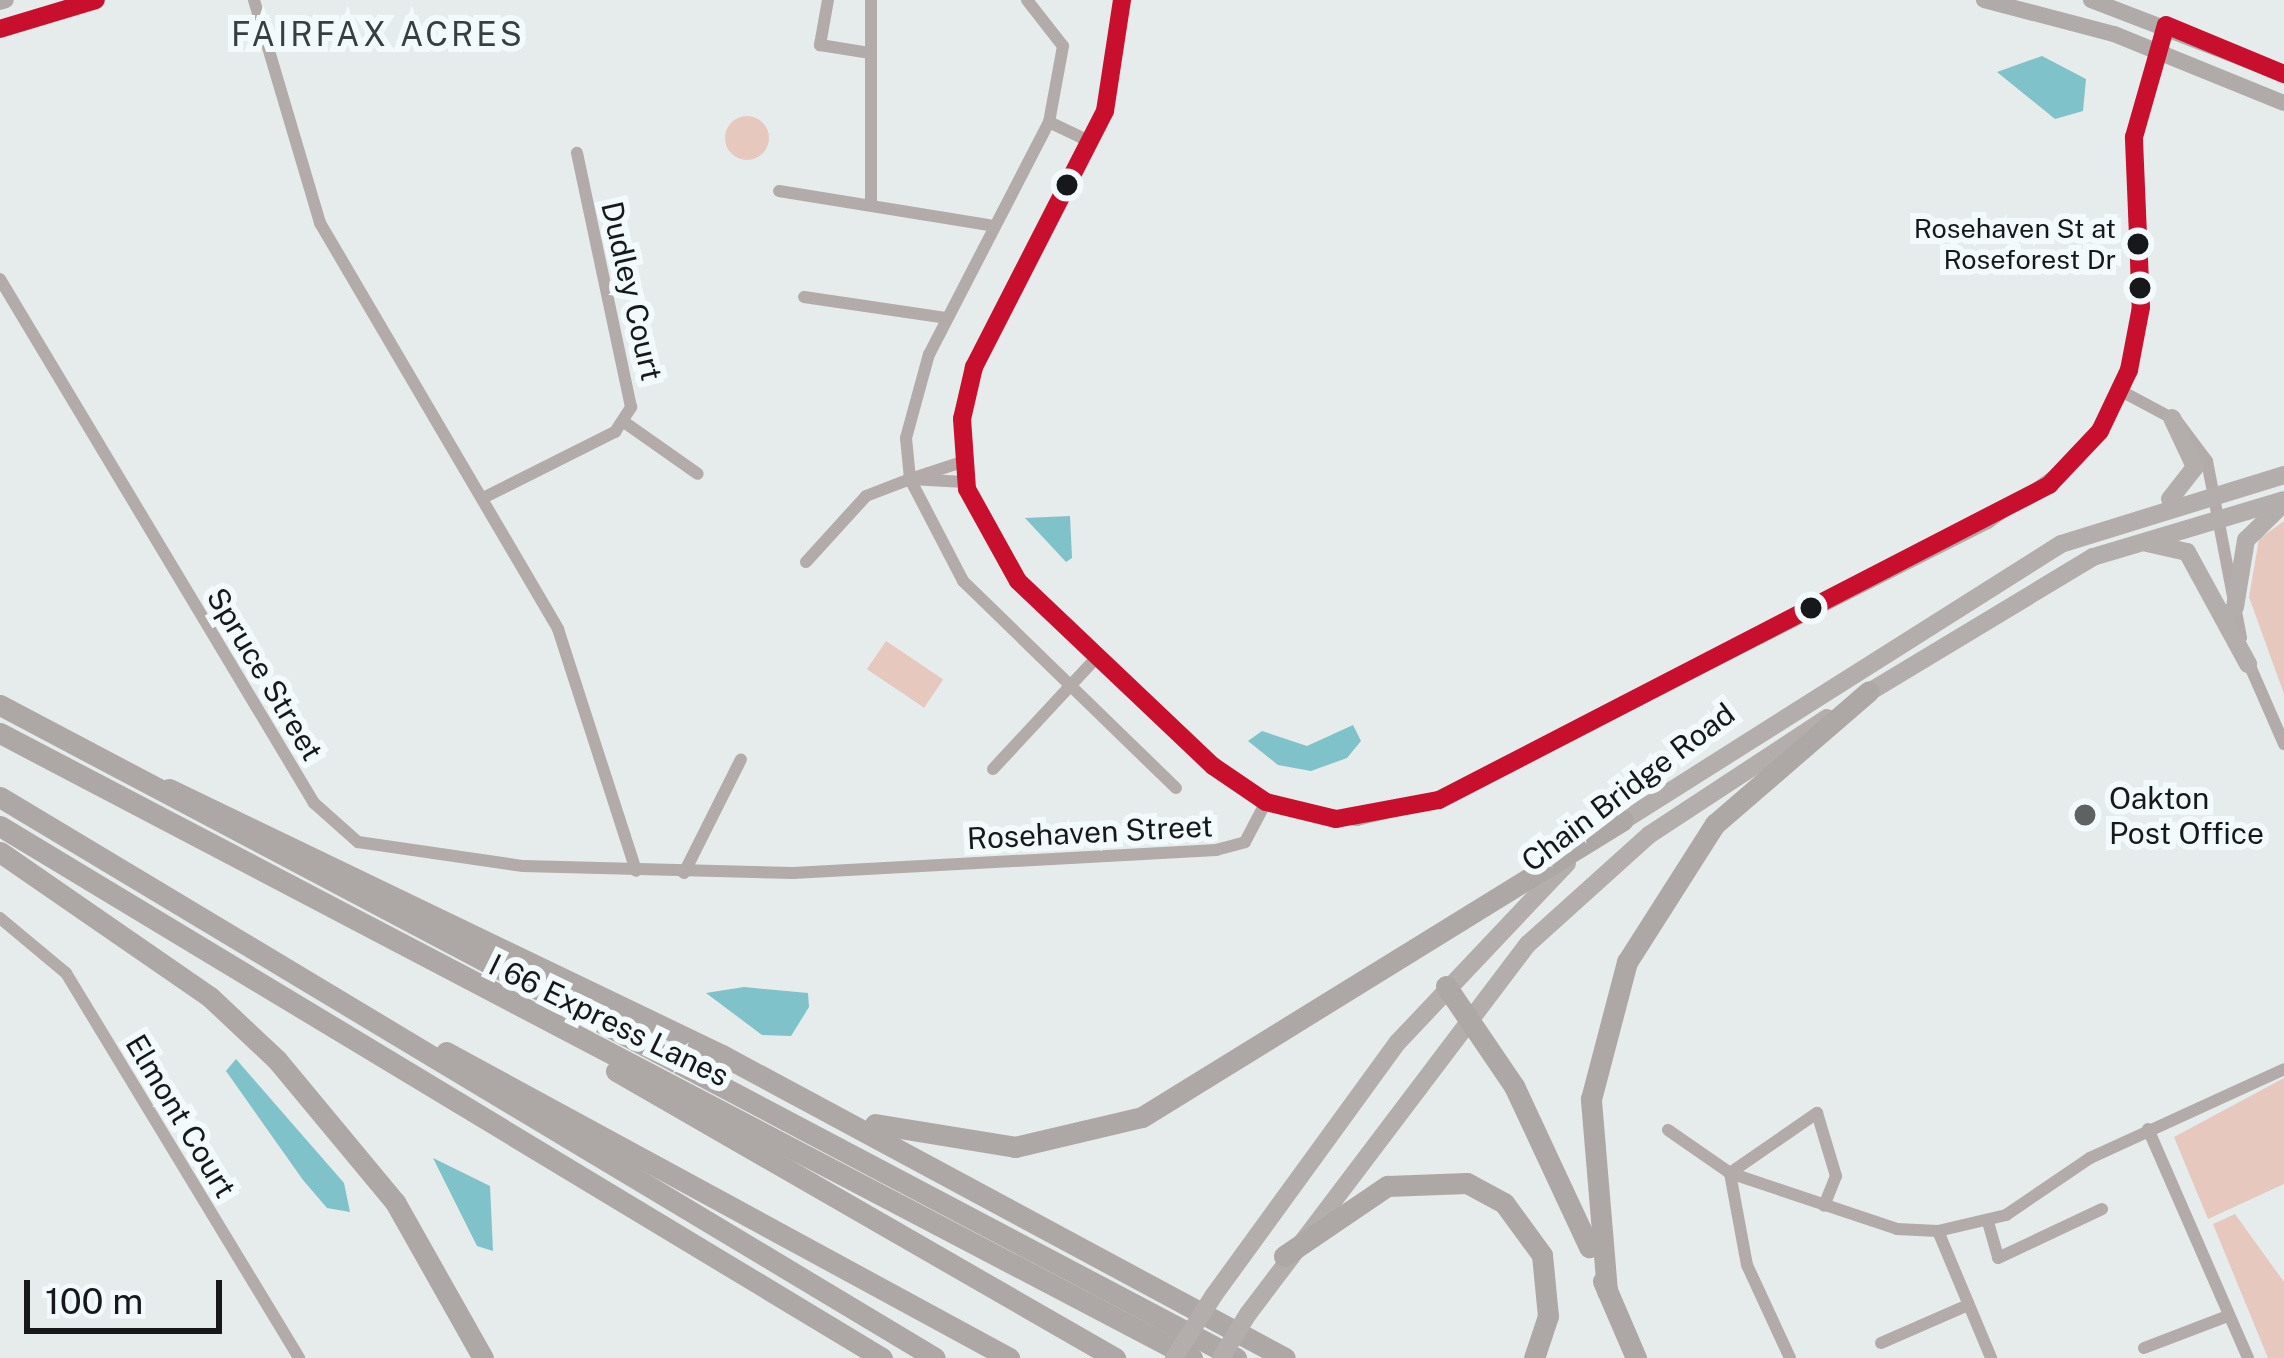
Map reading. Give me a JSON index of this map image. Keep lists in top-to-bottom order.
{
  "streets": {
    "highway": ["I 66 Express Lanes"],
    "main road": ["Chain Bridge Road"],
    "street": [
      "Dudley Court",
      "Spruce Street",
      "Rosehaven Street",
      "Elmont Court"
    ]
  },
  "crossings": [
    ["Spruce Street", "Rosehaven Street"]
  ],
  "districts": ["FAIRFAX ACRES"],
  "places": ["Rosehaven St at Roseforest Dr", "Oakton Post Office"],
  "scale_bar": "100 m"
}
